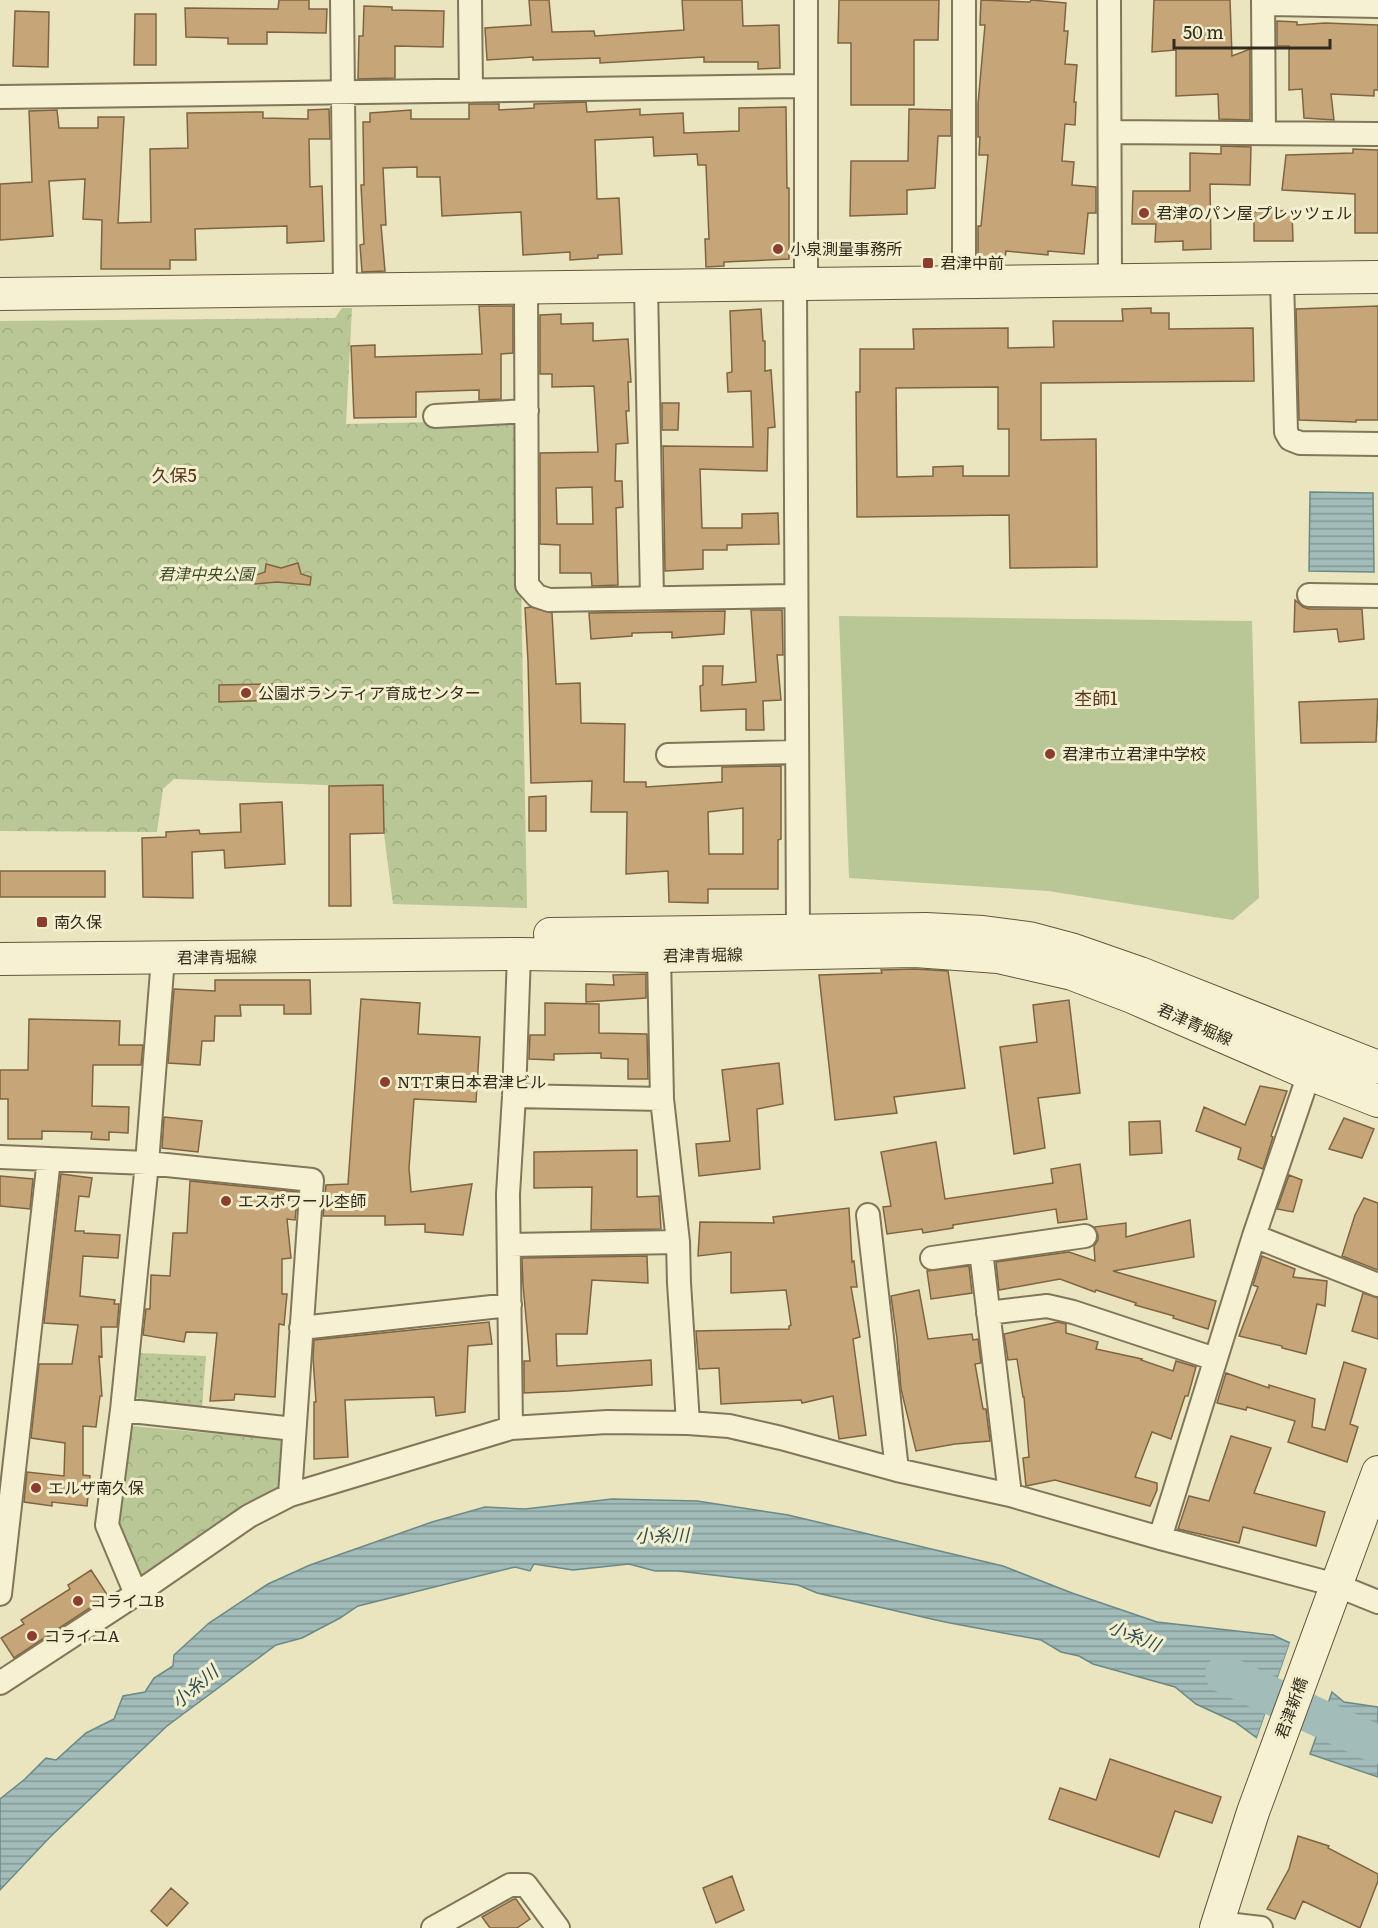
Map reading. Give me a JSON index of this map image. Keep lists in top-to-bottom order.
{
  "streets": {
    "main road": ["君津青堀線", "君津新橋"]
  },
  "districts": ["久保5", "杢師1"],
  "water": ["小糸川"],
  "parks": ["君津中央公園"],
  "places": {
    "other": [
      "君津のパン屋 プレッツェル",
      "小泉測量事務所",
      "公園ボランティア育成センター",
      "君津市立君津中学校",
      "NTT東日本君津ビル",
      "エスポワール杢師",
      "エルザ南久保",
      "コライユB",
      "コライユA"
    ],
    "transit": ["君津中前", "南久保"]
  },
  "scale_bar": "50 m"
}
